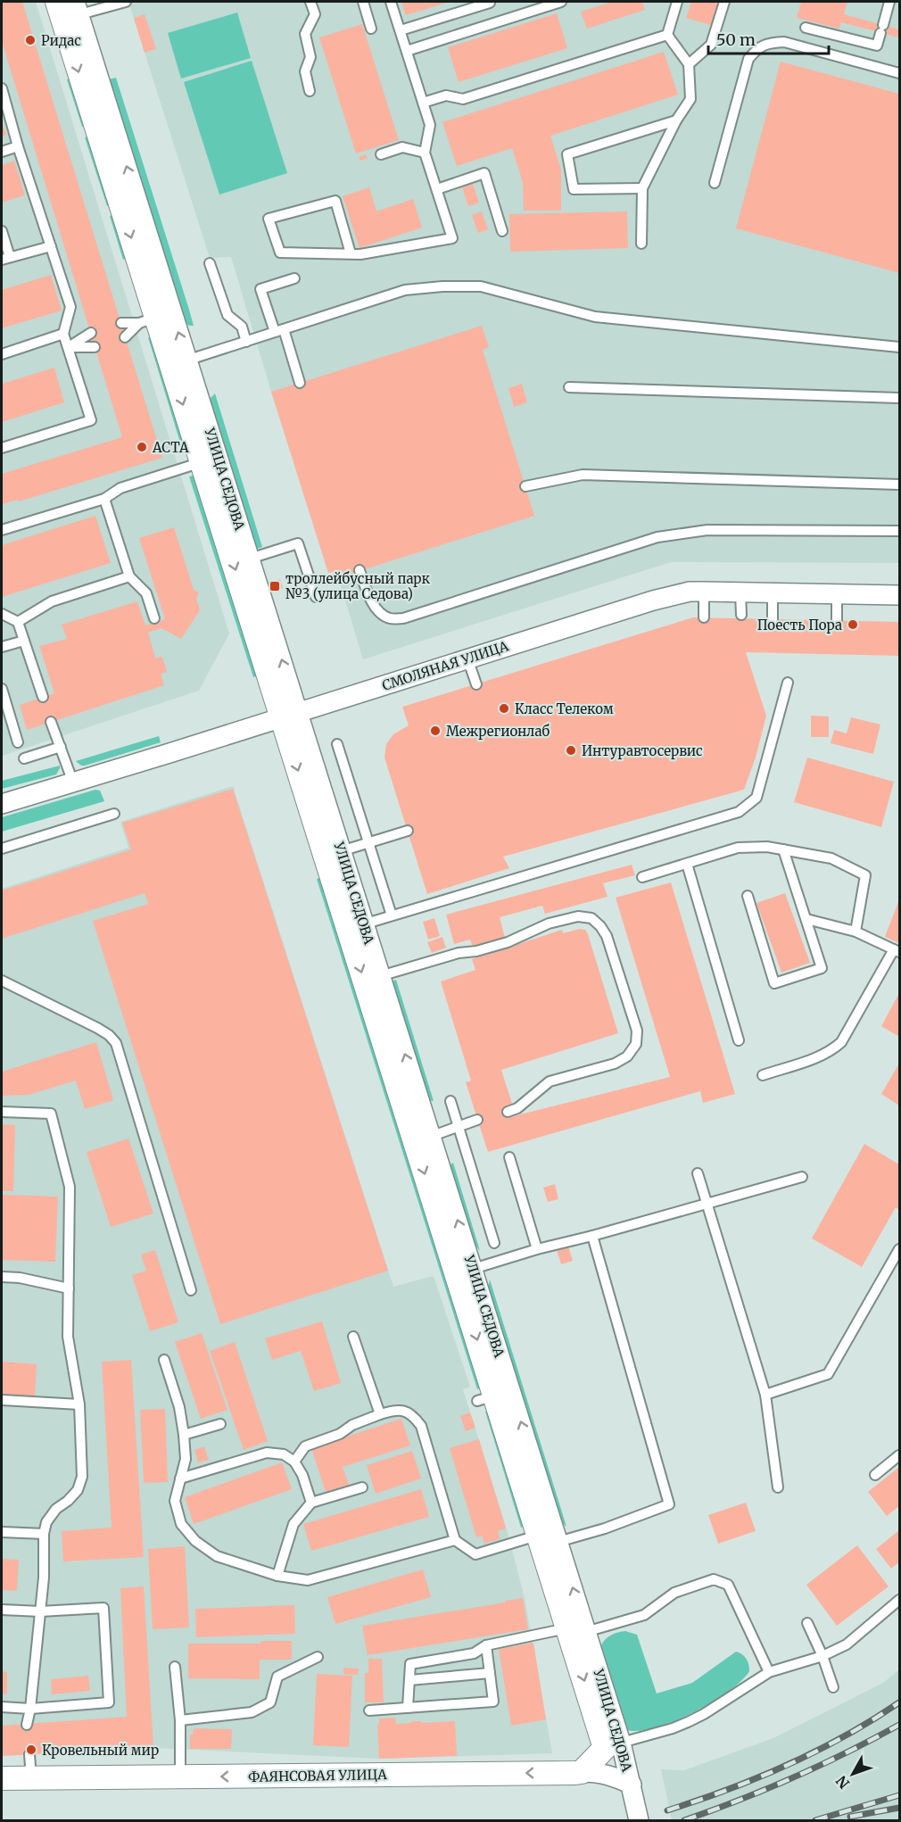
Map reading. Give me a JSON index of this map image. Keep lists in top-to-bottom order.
{
  "streets": {
    "street": ["УЛИЦА СЕДОВА", "СМОЛЯНАЯ УЛИЦА", "ФАЯНСОВАЯ УЛИЦА"]
  },
  "crossings": [
    ["УЛИЦА СЕДОВА", "СМОЛЯНАЯ УЛИЦА"],
    ["УЛИЦА СЕДОВА", "ФАЯНСОВАЯ УЛИЦА"]
  ],
  "one_way": ["ФАЯНСОВАЯ УЛИЦА"],
  "places": {
    "other": [
      "Ридас",
      "АСТА",
      "Поесть Пора",
      "Класс Телеком",
      "Межрегионлаб",
      "Интуравтосервис",
      "Кровельный мир"
    ],
    "transit": ["троллейбусный парк №3 (улица Седова)"]
  },
  "scale_bar": "50 m",
  "north": "bottom left"
}
